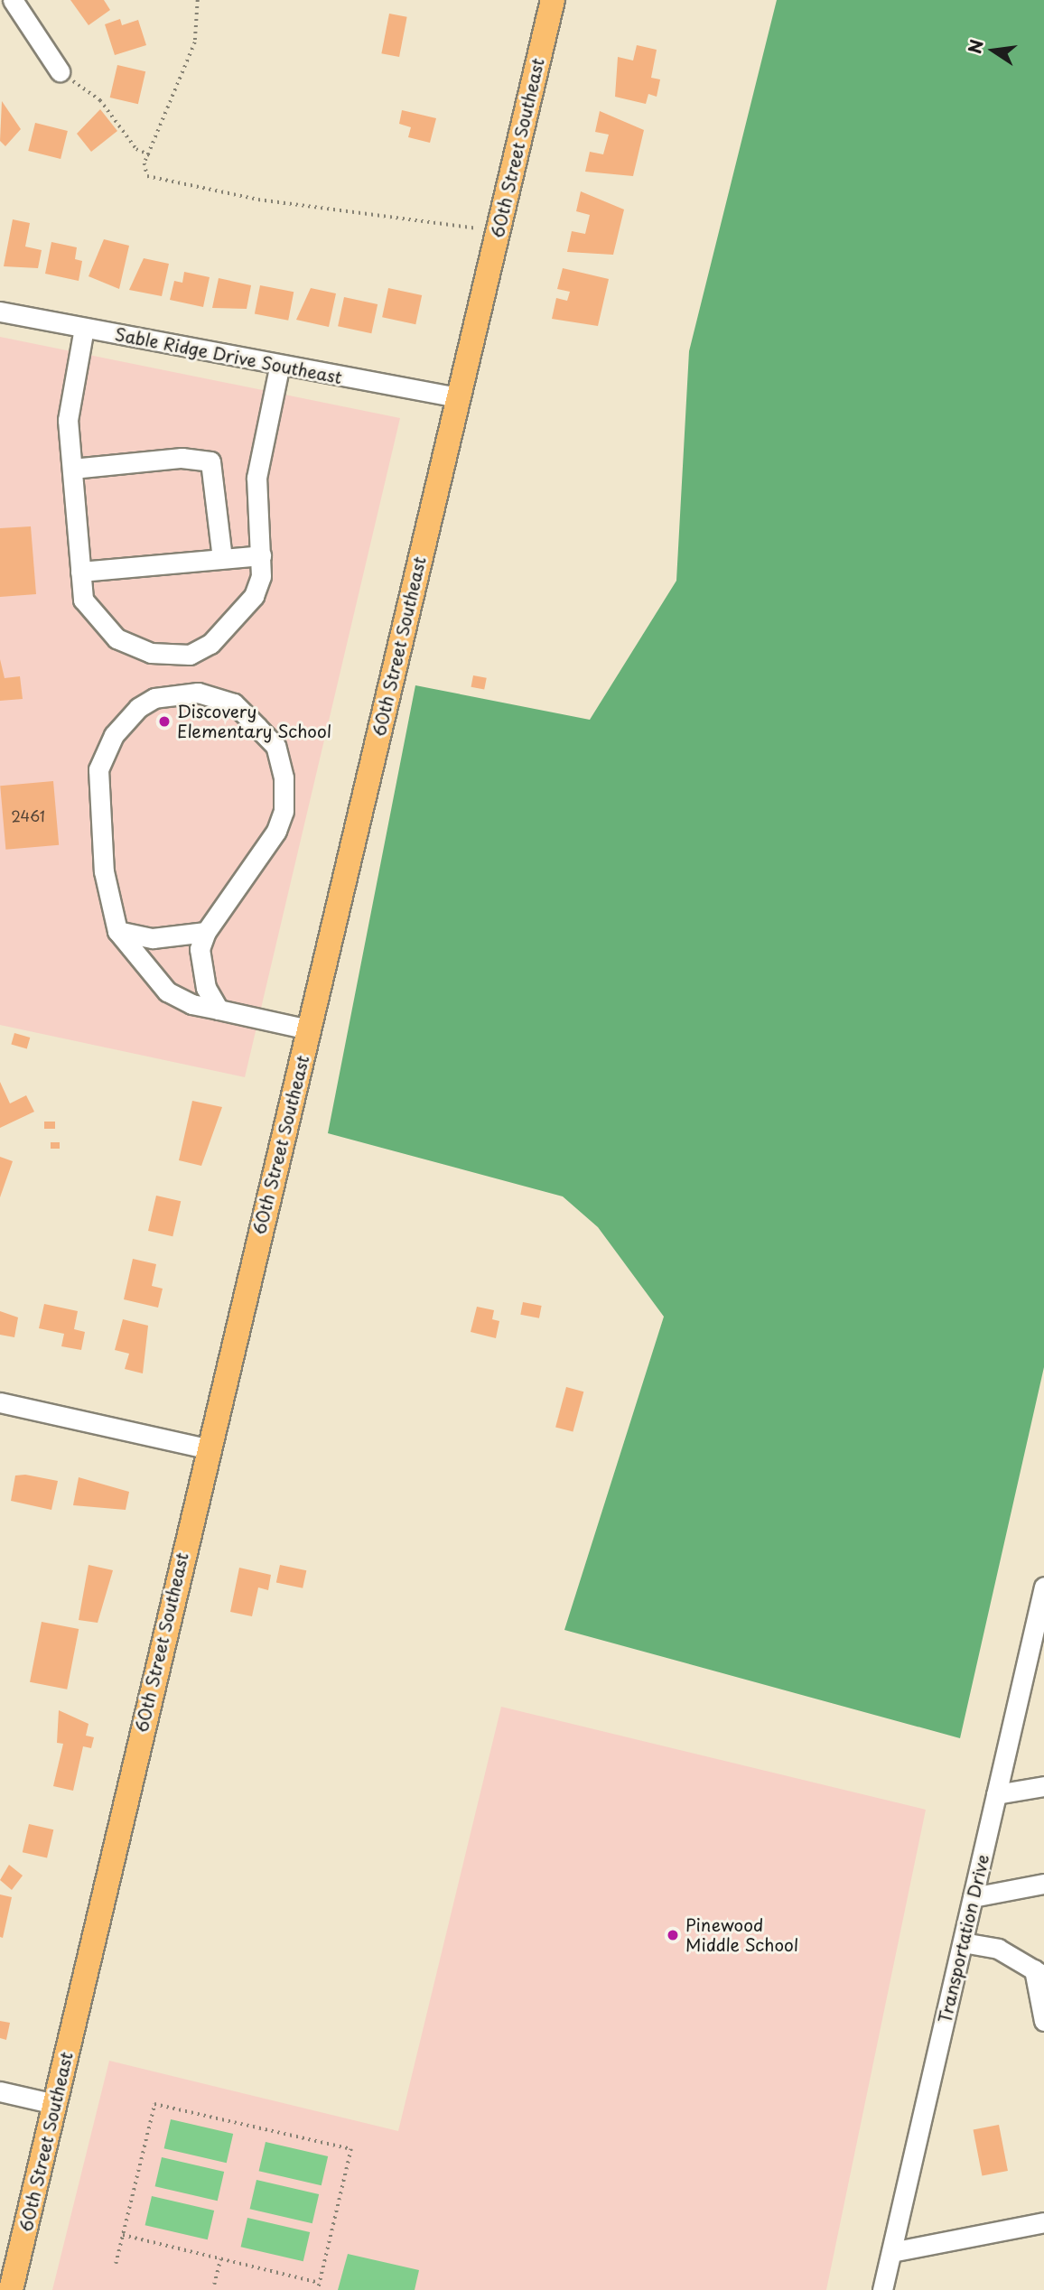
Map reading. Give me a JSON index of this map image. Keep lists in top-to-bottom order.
{
  "streets": {
    "main road": ["60th Street Southeast"],
    "street": ["Sable Ridge Drive Southeast", "Transportation Drive"]
  },
  "crossings": [
    ["60th Street Southeast", "Sable Ridge Drive Southeast"]
  ],
  "places": ["Discovery Elementary School", "Pinewood Middle School"],
  "house_numbers": ["2461"],
  "north": "left"
}
